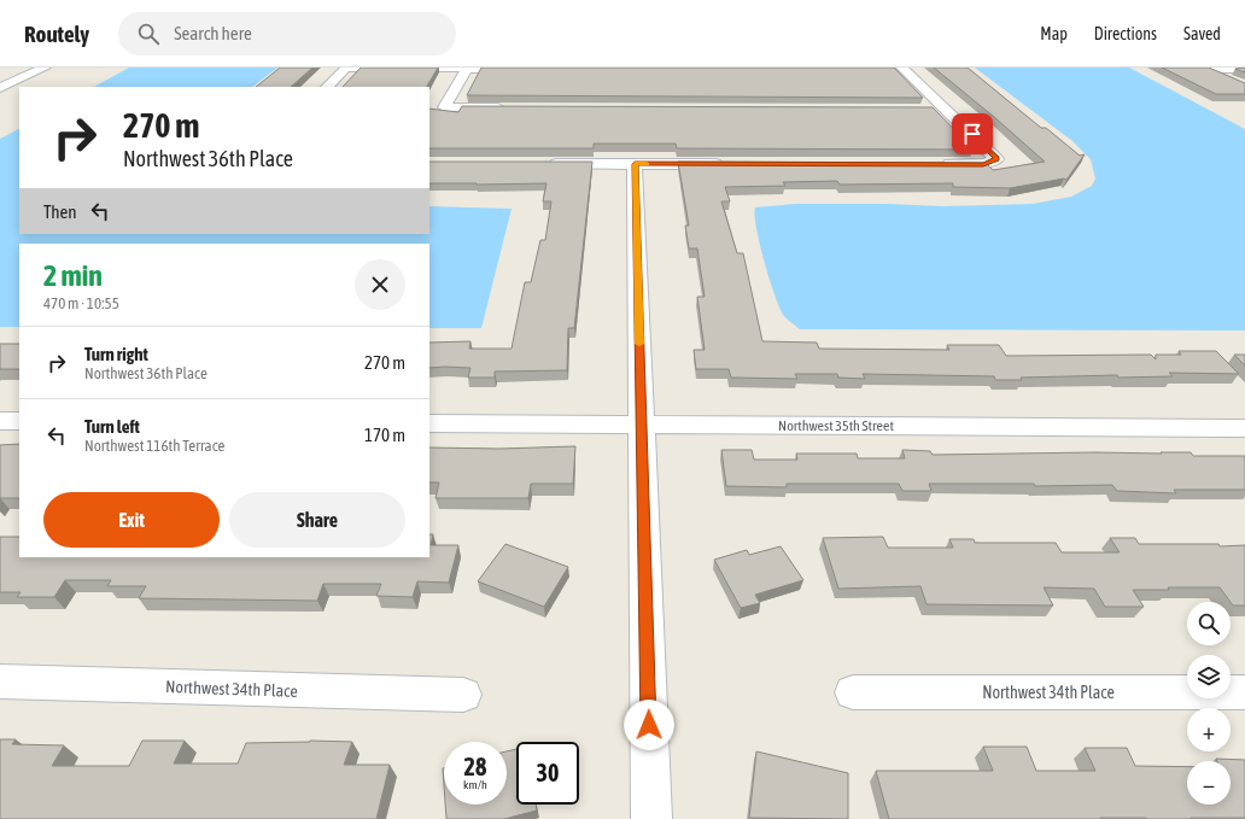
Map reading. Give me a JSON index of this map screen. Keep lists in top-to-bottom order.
{
  "streets": {
    "street": ["Northwest 35th Street", "Northwest 34th Place"]
  },
  "page": {
    "header": "Routely",
    "search": "Search here",
    "nav": ["Map", "Directions", "Saved"],
    "turn": ["270 m", "Northwest 36th Place"],
    "then": "Then",
    "heading": ["2 min", "470 m · 10:55"],
    "list": [
      {
        "name": "Turn right",
        "note": "Northwest 36th Place",
        "value": "270 m"
      },
      {
        "name": "Turn left",
        "note": "Northwest 116th Terrace",
        "value": "170 m"
      }
    ],
    "buttons": ["Exit", "Share"],
    "map_buttons": ["+", "−"],
    "speed": "28 km/h",
    "limit": "30"
  }
}
